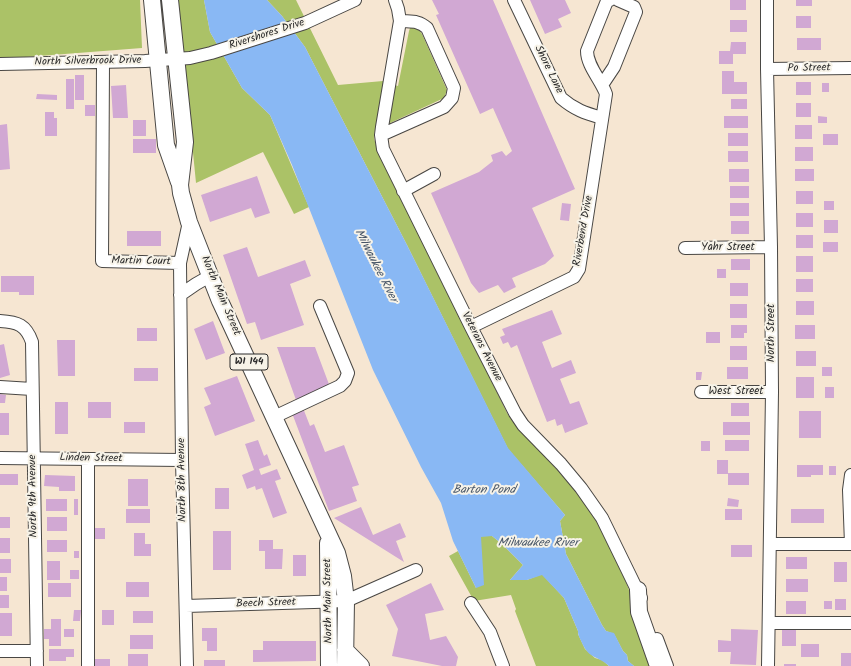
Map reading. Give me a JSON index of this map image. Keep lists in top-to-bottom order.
{
  "streets": {
    "main road": ["North Main Street", "WI 144"],
    "street": [
      "Rivershores Drive",
      "North Silverbrook Drive",
      "Po Street",
      "Shore Lane",
      "Riverbend Drive",
      "Yahr Street",
      "Martin Court",
      "North Street",
      "Veterans Avenue",
      "West Street",
      "Linden Street",
      "North 8th Avenue",
      "North 9th Avenue",
      "Beech Street"
    ]
  },
  "crossings": [
    ["Rivershores Drive", "North Silverbrook Drive"],
    ["Rivershores Drive", "North Main Street"],
    ["North Silverbrook Drive", "Martin Court"],
    ["North Silverbrook Drive", "North Main Street"],
    ["Po Street", "North Street"],
    ["Shore Lane", "Riverbend Drive"],
    ["Riverbend Drive", "Veterans Avenue"],
    ["Yahr Street", "North Street"],
    ["Martin Court", "North 8th Avenue"],
    ["North Main Street", "North 8th Avenue"],
    ["North Main Street", "Beech Street"],
    ["North Street", "West Street"],
    ["Linden Street", "North 8th Avenue"],
    ["Linden Street", "North 9th Avenue"],
    ["North 8th Avenue", "Beech Street"]
  ],
  "water": ["Milwaukee River", "Barton Pond"]
}
